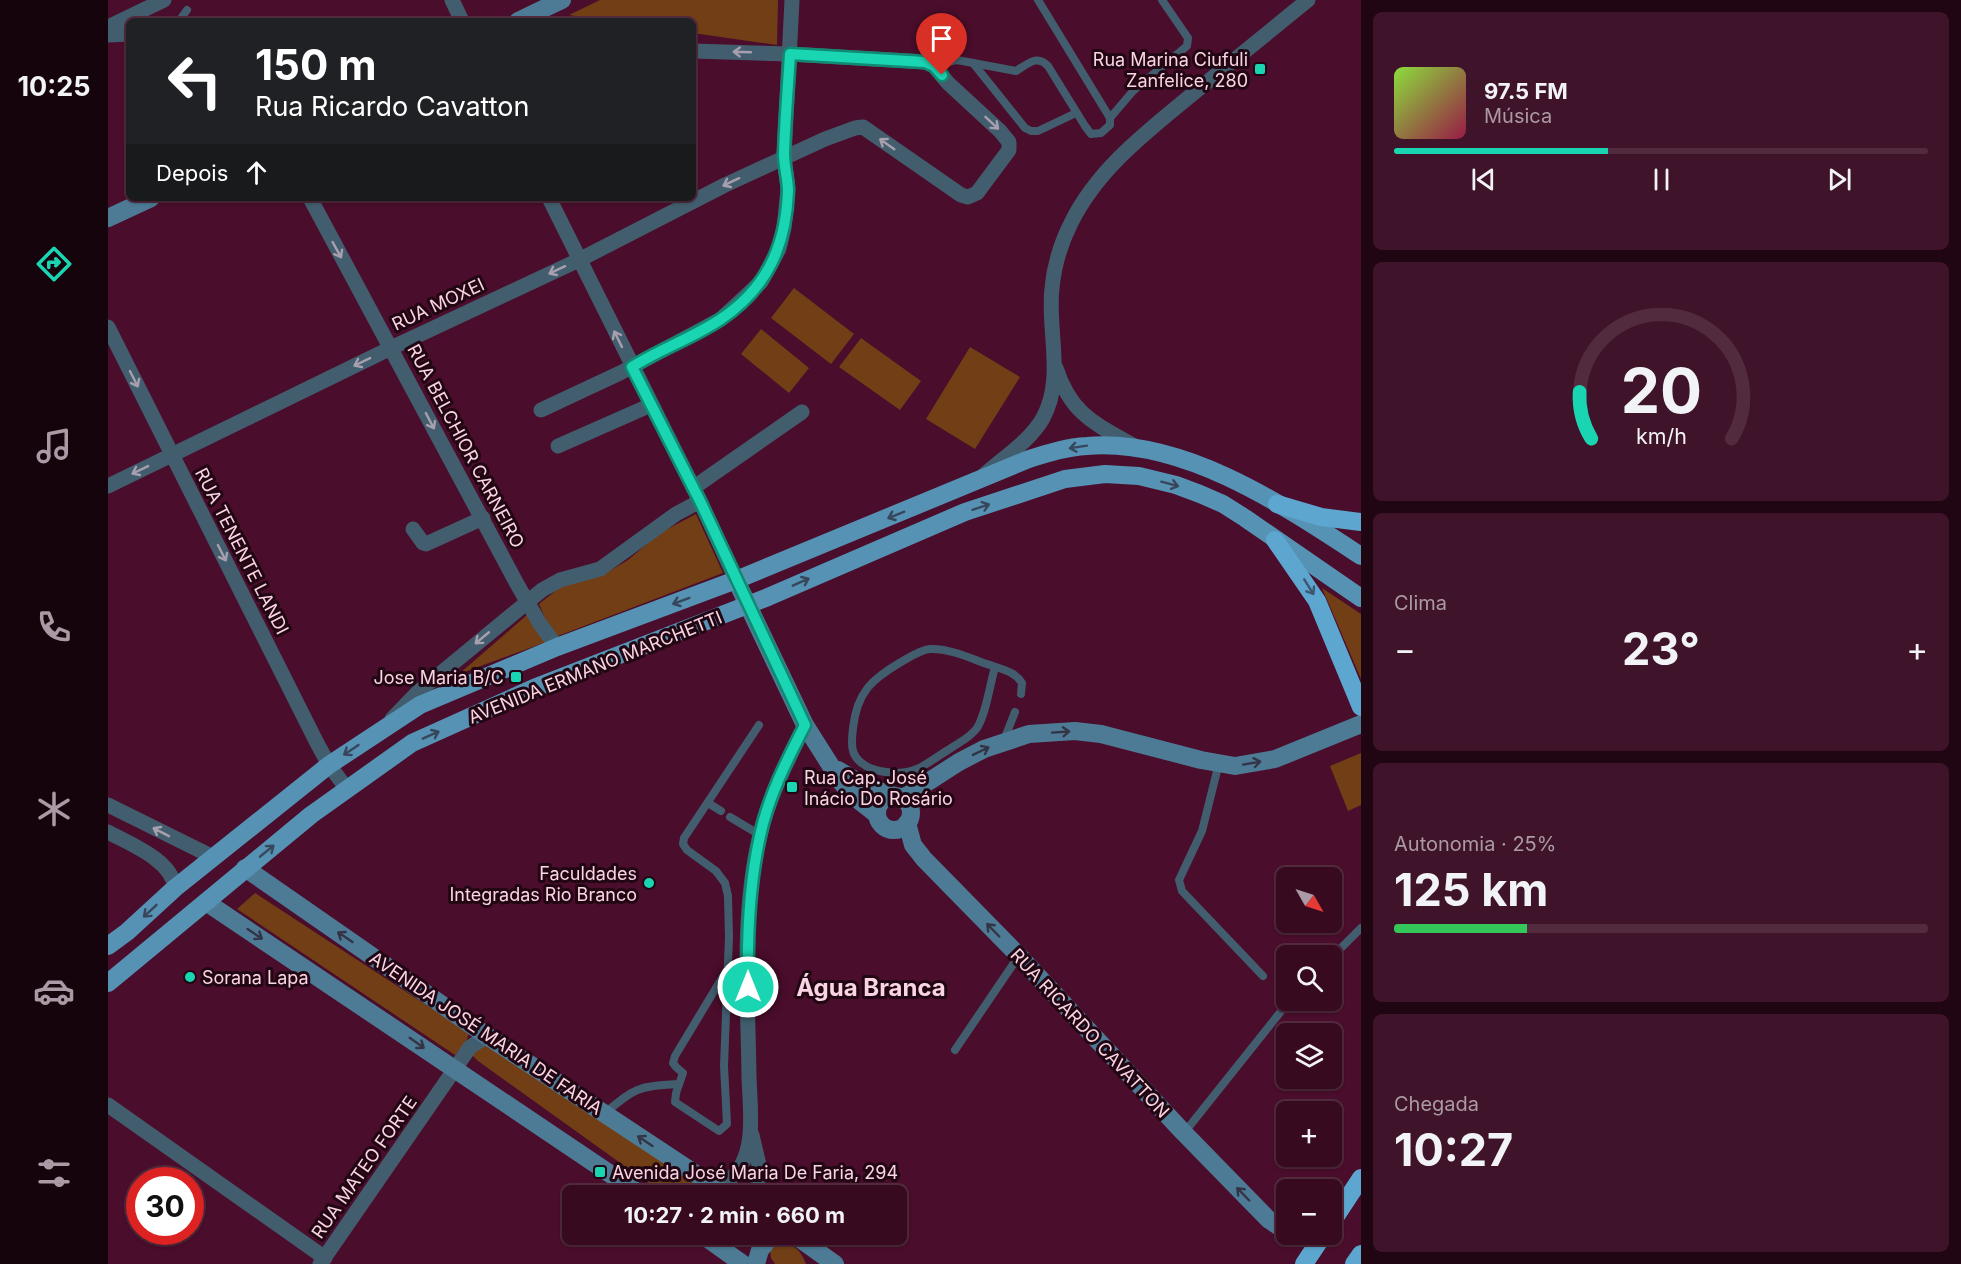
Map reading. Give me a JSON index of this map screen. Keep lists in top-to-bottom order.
{
  "streets": {
    "main road": ["AVENIDA ERMANO MARCHETTI"],
    "street": [
      "RUA MOXEI",
      "RUA BELCHIOR CARNEIRO",
      "RUA TENENTE LANDI",
      "AVENIDA JOSÉ MARIA DE FARIA",
      "RUA RICARDO CAVATTON",
      "RUA MATEO FORTE"
    ]
  },
  "crossings": [
    ["RUA MOXEI", "RUA BELCHIOR CARNEIRO"],
    ["RUA MOXEI", "RUA TENENTE LANDI"],
    ["RUA BELCHIOR CARNEIRO", "AVENIDA ERMANO MARCHETTI"],
    ["RUA TENENTE LANDI", "AVENIDA ERMANO MARCHETTI"],
    ["AVENIDA ERMANO MARCHETTI", "AVENIDA JOSÉ MARIA DE FARIA"],
    ["AVENIDA JOSÉ MARIA DE FARIA", "RUA MATEO FORTE"]
  ],
  "one_way": [
    "RUA MOXEI",
    "RUA BELCHIOR CARNEIRO",
    "RUA TENENTE LANDI",
    "RUA RICARDO CAVATTON"
  ],
  "districts": ["Água Branca"],
  "places": {
    "transit": [
      "Rua Marina Ciufuli Zanfelice, 280",
      "Jose Maria B/C",
      "Rua Cap. José Inácio Do Rosário",
      "Avenida José Maria De Faria, 294"
    ],
    "other": ["Faculdades Integradas Rio Branco", "Sorana Lapa"]
  },
  "north": "bottom right",
  "page": {
    "tabs": "10:25",
    "turn": ["150 m", "Rua Ricardo Cavatton"],
    "song": ["97.5 FM", "Música"],
    "then": "Depois",
    "tile": [
      "Clima",
      ["Autonomia · 25%", "125 km"],
      ["Chegada", "10:27"]
    ],
    "heat": ["−", "23°", "+"],
    "map_buttons": ["+", "−"],
    "limit": "30",
    "trip": "10:27 · 2 min · 660 m",
    "gauge": ["20", "km/h"]
  }
}
